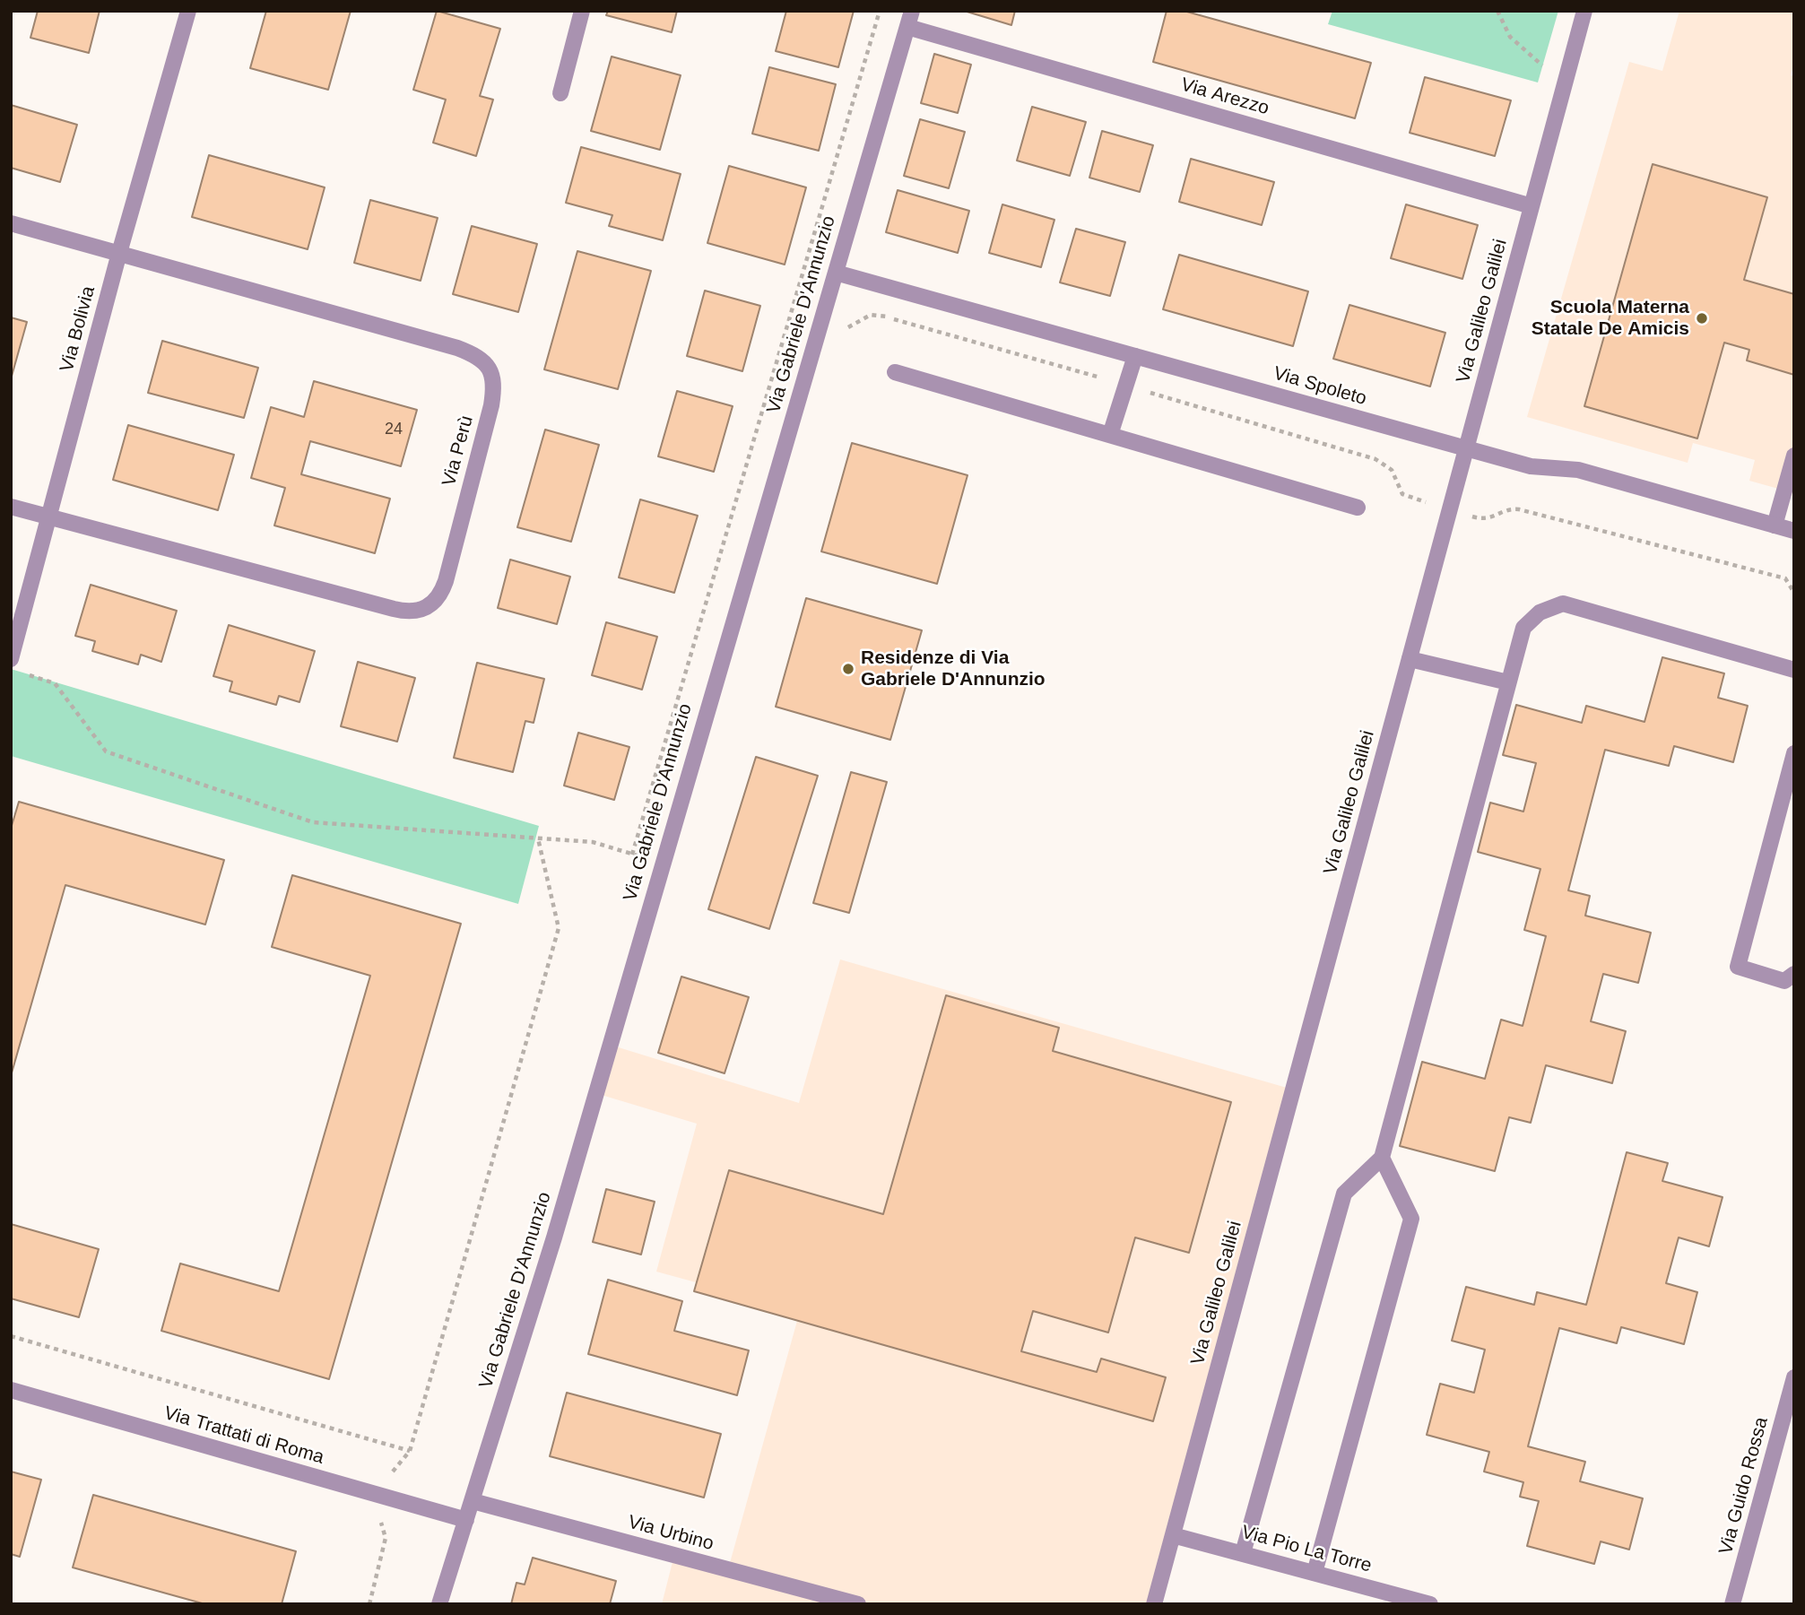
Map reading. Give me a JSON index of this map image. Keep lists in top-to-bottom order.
{
  "streets": {
    "street": [
      "Via Arezzo",
      "Via Galileo Galilei",
      "Via Gabriele D'Annunzio",
      "Via Bolivia",
      "Via Spoleto",
      "Via Perù",
      "Via Trattati di Roma",
      "Via Guido Rossa",
      "Via Urbino",
      "Via Pio La Torre"
    ]
  },
  "crossings": [
    ["Via Arezzo", "Via Galileo Galilei"],
    ["Via Arezzo", "Via Gabriele D'Annunzio"],
    ["Via Galileo Galilei", "Via Spoleto"],
    ["Via Galileo Galilei", "Via Pio La Torre"],
    ["Via Gabriele D'Annunzio", "Via Spoleto"],
    ["Via Gabriele D'Annunzio", "Via Trattati di Roma"],
    ["Via Gabriele D'Annunzio", "Via Urbino"],
    ["Via Bolivia", "Via Perù"]
  ],
  "places": ["Scuola Materna Statale De Amicis", "Residenze di Via Gabriele D'Annunzio"],
  "house_numbers": ["24"]
}
